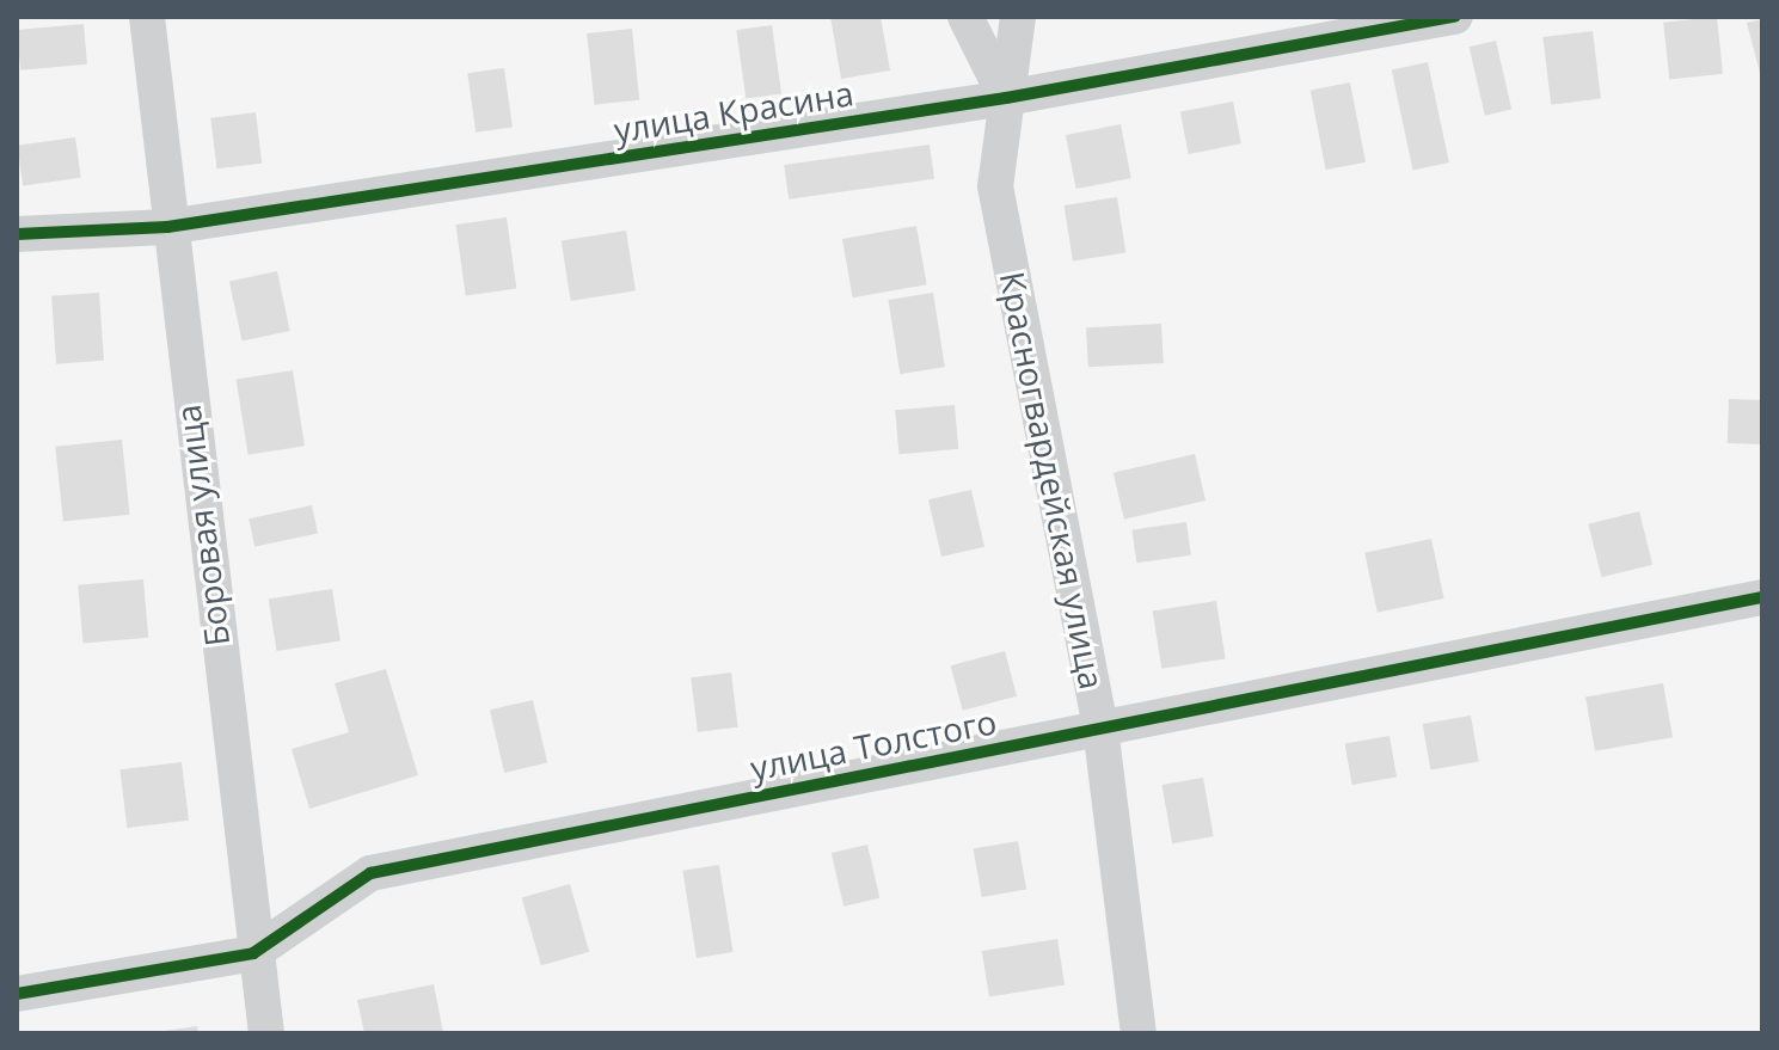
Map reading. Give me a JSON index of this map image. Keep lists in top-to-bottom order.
{
  "streets": {
    "street": [
      "улица Красина",
      "Красногвардейская улица",
      "Боровая улица",
      "улица Толстого"
    ]
  },
  "crossings": [
    ["улица Красина", "Красногвардейская улица"],
    ["улица Красина", "Боровая улица"],
    ["Красногвардейская улица", "улица Толстого"],
    ["Боровая улица", "улица Толстого"]
  ]
}
